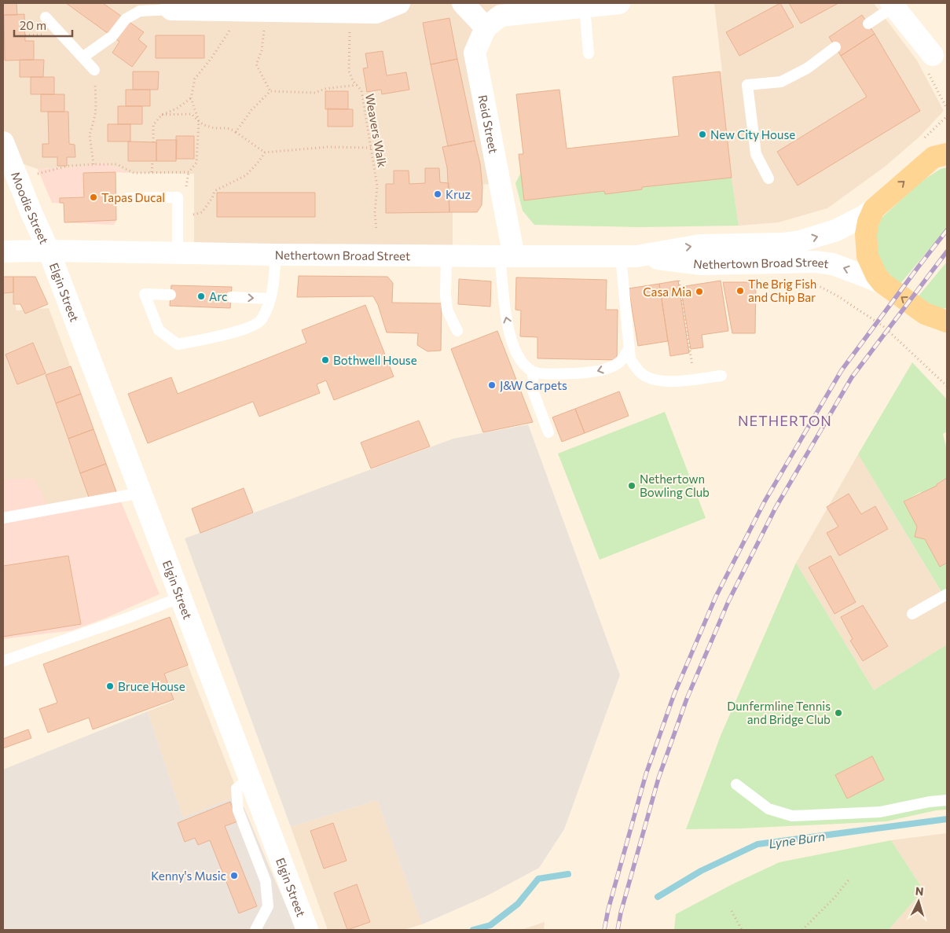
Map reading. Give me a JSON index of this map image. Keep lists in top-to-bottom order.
{
  "streets": {
    "street": [
      "Reid Street",
      "Moodie Street",
      "Nethertown Broad Street",
      "Elgin Street"
    ],
    "path": ["Weavers Walk"]
  },
  "crossings": [
    ["Reid Street", "Nethertown Broad Street"],
    ["Moodie Street", "Nethertown Broad Street"],
    ["Moodie Street", "Elgin Street"],
    ["Nethertown Broad Street", "Elgin Street"]
  ],
  "districts": ["NETHERTON"],
  "water": ["Lyne Burn"],
  "places": [
    "New City House",
    "Kruz",
    "Tapas Ducal",
    "The Brig Fish and Chip Bar",
    "Casa Mia",
    "Arc",
    "Bothwell House",
    "J&W Carpets",
    "Nethertown Bowling Club",
    "Bruce House",
    "Dunfermline Tennis and Bridge Club",
    "Kenny's Music"
  ],
  "scale_bar": "20 m",
  "north": "top"
}
